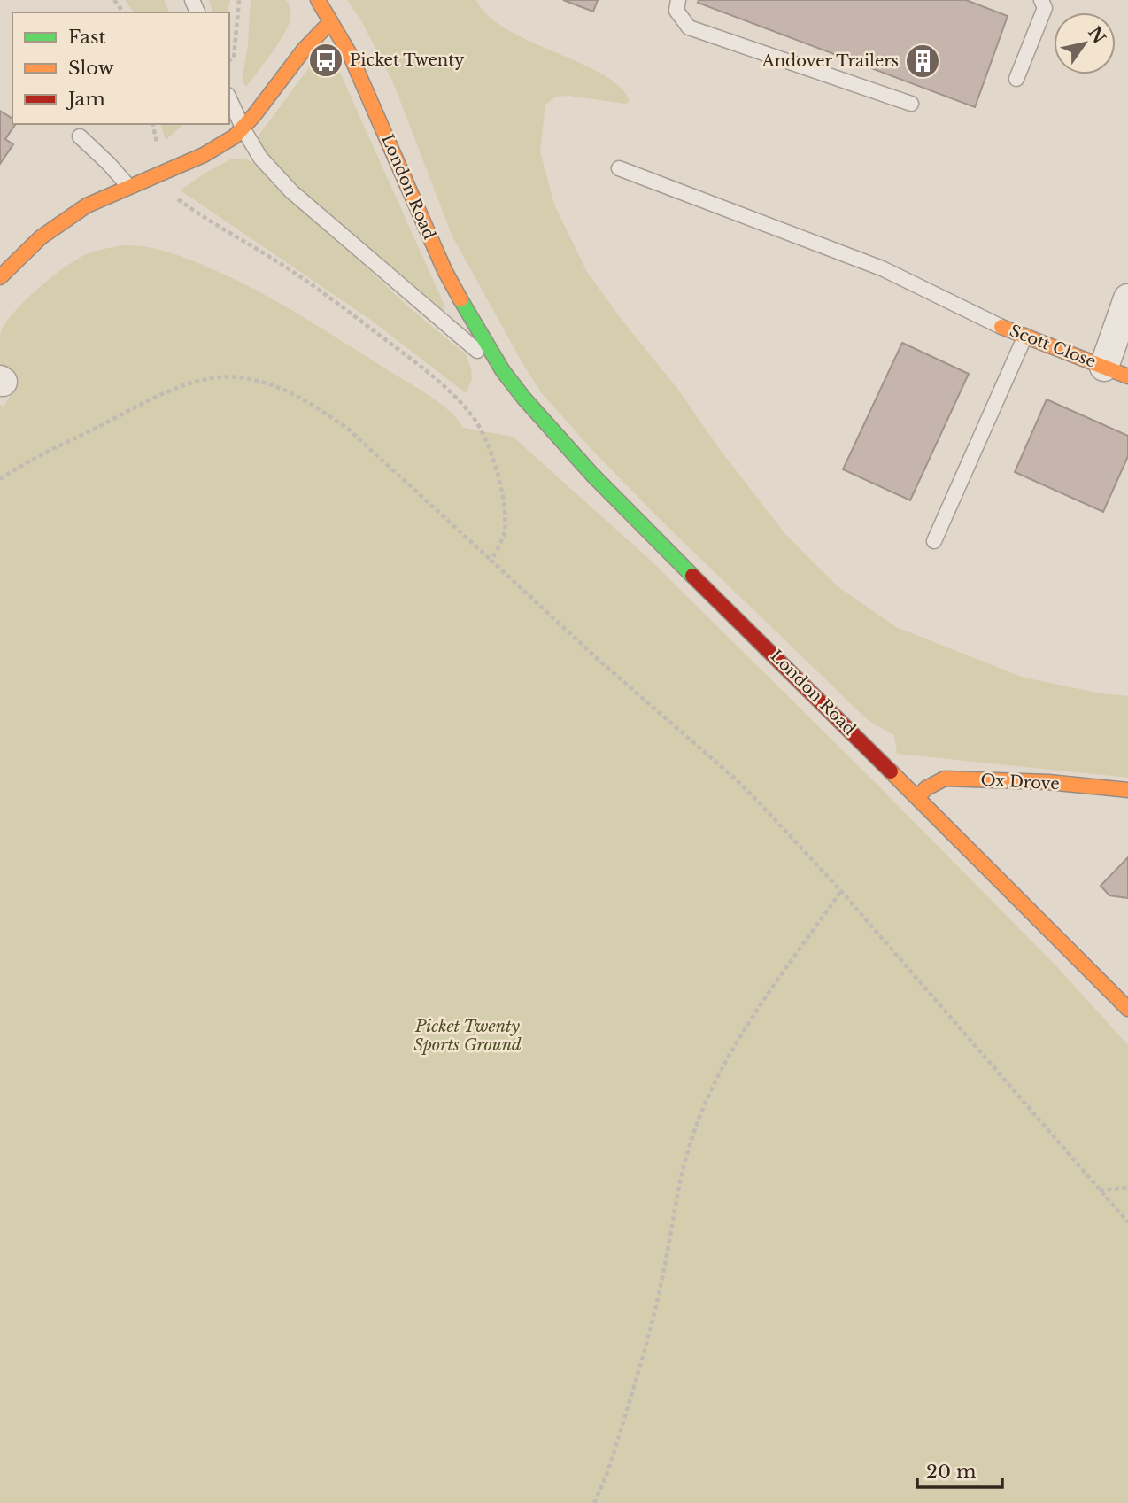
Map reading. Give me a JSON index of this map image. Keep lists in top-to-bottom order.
{
  "streets": {
    "main road": ["London Road", "Scott Close", "Ox Drove"]
  },
  "crossings": [
    ["London Road", "Ox Drove"]
  ],
  "parks": ["Picket Twenty Sports Ground"],
  "places": {
    "bus stop": ["Picket Twenty"],
    "building": ["Andover Trailers"]
  },
  "legend": ["Fast", "Slow", "Jam"],
  "scale_bar": "20 m",
  "north": "top right"
}
